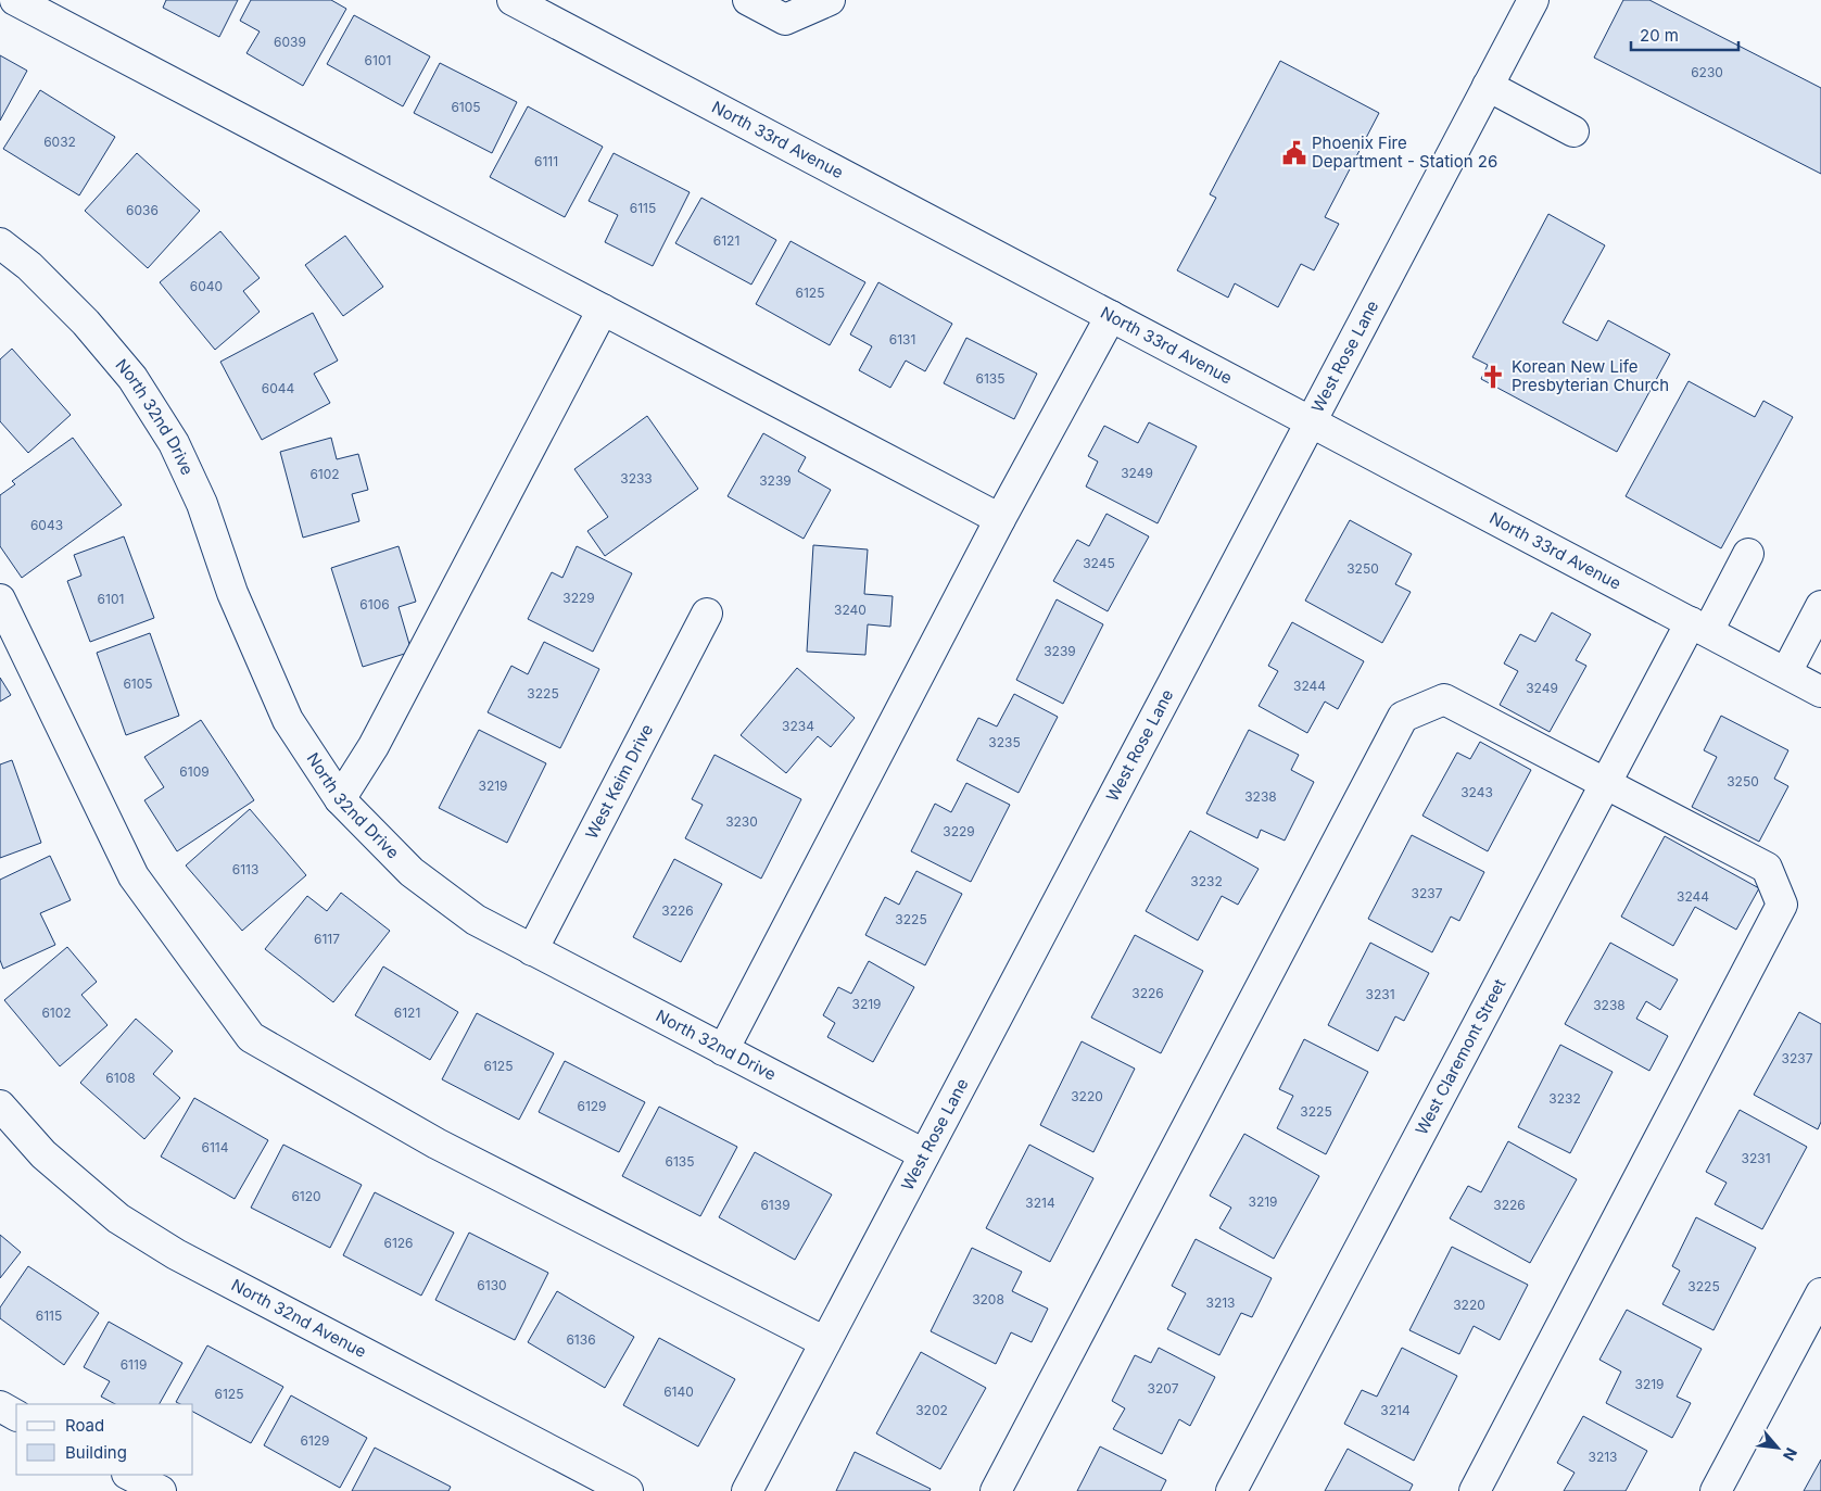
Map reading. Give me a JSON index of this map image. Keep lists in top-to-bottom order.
{
  "streets": {
    "street": [
      "North 33rd Avenue",
      "West Rose Lane",
      "North 32nd Drive",
      "West Keim Drive",
      "West Claremont Street",
      "North 32nd Avenue"
    ]
  },
  "crossings": [
    ["North 33rd Avenue", "West Rose Lane"],
    ["North 33rd Avenue", "West Claremont Street"],
    ["West Rose Lane", "North 32nd Drive"],
    ["North 32nd Drive", "West Keim Drive"]
  ],
  "places": {
    "public building": ["Phoenix Fire Department - Station 26"],
    "church": ["Korean New Life Presbyterian Church"]
  },
  "house_numbers": [
    "6039",
    "6101",
    "6230",
    "6105",
    "6032",
    "6111",
    "6115",
    "6036",
    "6121",
    "6040",
    "6125",
    "6131",
    "6135",
    "6044",
    "3249",
    "6102",
    "3233",
    "3239",
    "6043",
    "3245",
    "3250",
    "3229",
    "6101",
    "6106",
    "3240",
    "3239",
    "6105",
    "3244",
    "3249",
    "3225",
    "3234",
    "3235",
    "6109",
    "3250",
    "3219",
    "3243",
    "3238",
    "3230",
    "3229",
    "6113",
    "3232",
    "3237",
    "3244",
    "3226",
    "3225",
    "6117",
    "3226",
    "3231",
    "3219",
    "3238",
    "6102",
    "6121",
    "3237",
    "6125",
    "6108",
    "3220",
    "3232",
    "6129",
    "3225",
    "6114",
    "3231",
    "6135",
    "6120",
    "3219",
    "3214",
    "6139",
    "3226",
    "6126",
    "6130",
    "3225",
    "3208",
    "3213",
    "3220",
    "6115",
    "6136",
    "6119",
    "3219",
    "3207",
    "6140",
    "6125",
    "3202",
    "3214",
    "6129",
    "3213"
  ],
  "legend": ["Road", "Building"],
  "scale_bar": "20 m",
  "north": "bottom right"
}
